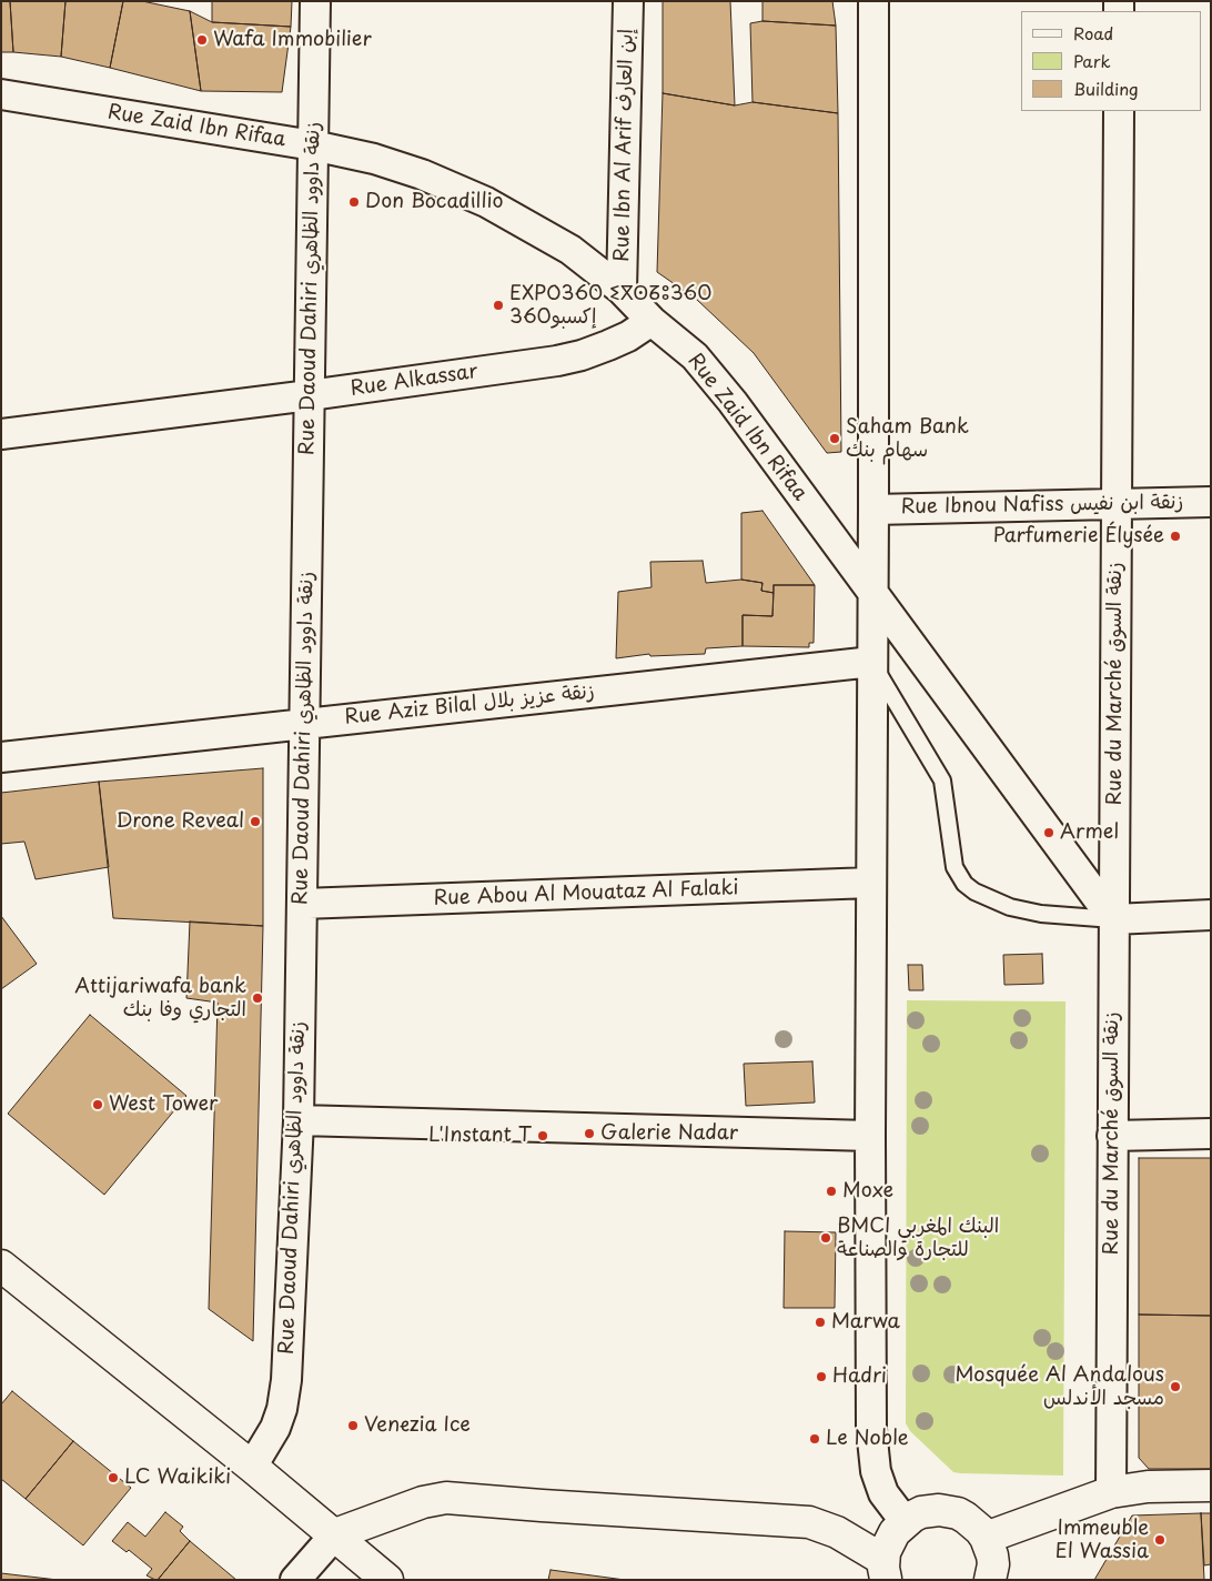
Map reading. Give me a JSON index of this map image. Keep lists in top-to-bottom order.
{
  "streets": {
    "street": [
      "Rue Zaid Ibn Rifaa",
      "Rue Ibn Al Arif إبن العارف",
      "Rue Daoud Dahiri زنقة داوود الظاهري",
      "Rue Alkassar",
      "Rue Ibnou Nafiss زنقة ابن نفيس",
      "Rue du Marché زنقة السوق",
      "Rue Aziz Bilal زنقة عزيز بلال",
      "Rue Abou Al Mouataz Al Falaki"
    ]
  },
  "crossings": [
    ["Rue Zaid Ibn Rifaa", "Rue Ibn Al Arif إبن العارف"],
    ["Rue Zaid Ibn Rifaa", "Rue Daoud Dahiri زنقة داوود الظاهري"],
    ["Rue Zaid Ibn Rifaa", "Rue Alkassar"],
    ["Rue Zaid Ibn Rifaa", "Rue du Marché زنقة السوق"],
    ["Rue Daoud Dahiri زنقة داوود الظاهري", "Rue Alkassar"],
    ["Rue Daoud Dahiri زنقة داوود الظاهري", "Rue Aziz Bilal زنقة عزيز بلال"],
    ["Rue Daoud Dahiri زنقة داوود الظاهري", "Rue Abou Al Mouataz Al Falaki"],
    ["Rue Ibnou Nafiss زنقة ابن نفيس", "Rue du Marché زنقة السوق"]
  ],
  "places": [
    "Wafa Immobilier",
    "Don Bocadillio",
    "EXPO360 ⵉⴳⵙⵒⵓ360 إكسبو360",
    "Saham Bank سهام بنك",
    "Parfumerie Élysée",
    "Drone Reveal",
    "Armel",
    "Attijariwafa bank التجاري وفا بنك",
    "West Tower",
    "Galerie Nadar",
    "L'Instant T",
    "Moxe",
    "BMCI البنك المغربي للتجارة والصناعة",
    "Marwa",
    "Hadri",
    "Mosquée Al Andalous مسجد الأندلس",
    "Venezia Ice",
    "Le Noble",
    "LC Waikiki",
    "Immeuble El Wassia"
  ],
  "legend": ["Road", "Park", "Building"]
}
